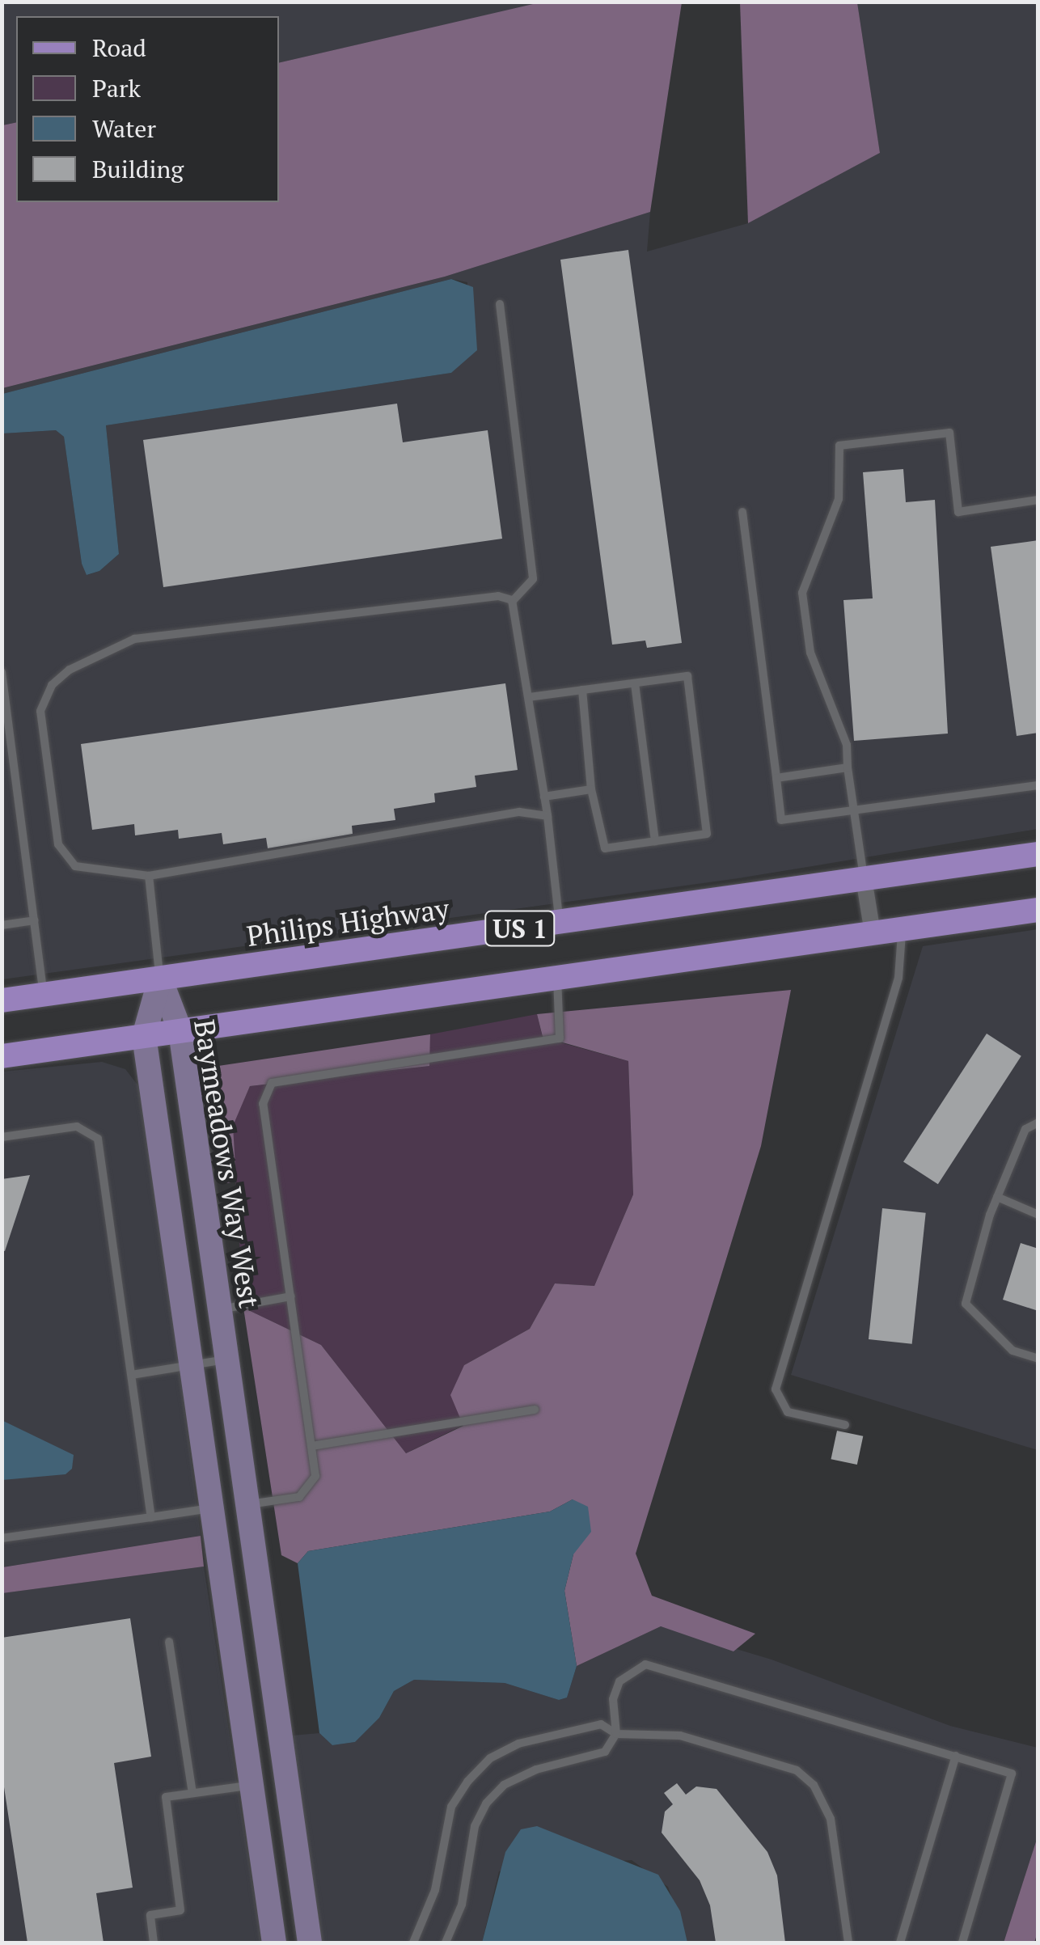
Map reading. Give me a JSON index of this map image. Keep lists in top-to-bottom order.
{
  "streets": {
    "main road": ["Philips Highway", "US 1"],
    "street": ["Baymeadows Way West"]
  },
  "crossings": [
    ["Philips Highway", "Baymeadows Way West"],
    ["US 1", "Baymeadows Way West"]
  ],
  "legend": [
    "Road",
    "Park",
    "Water",
    "Building"
  ]
}
